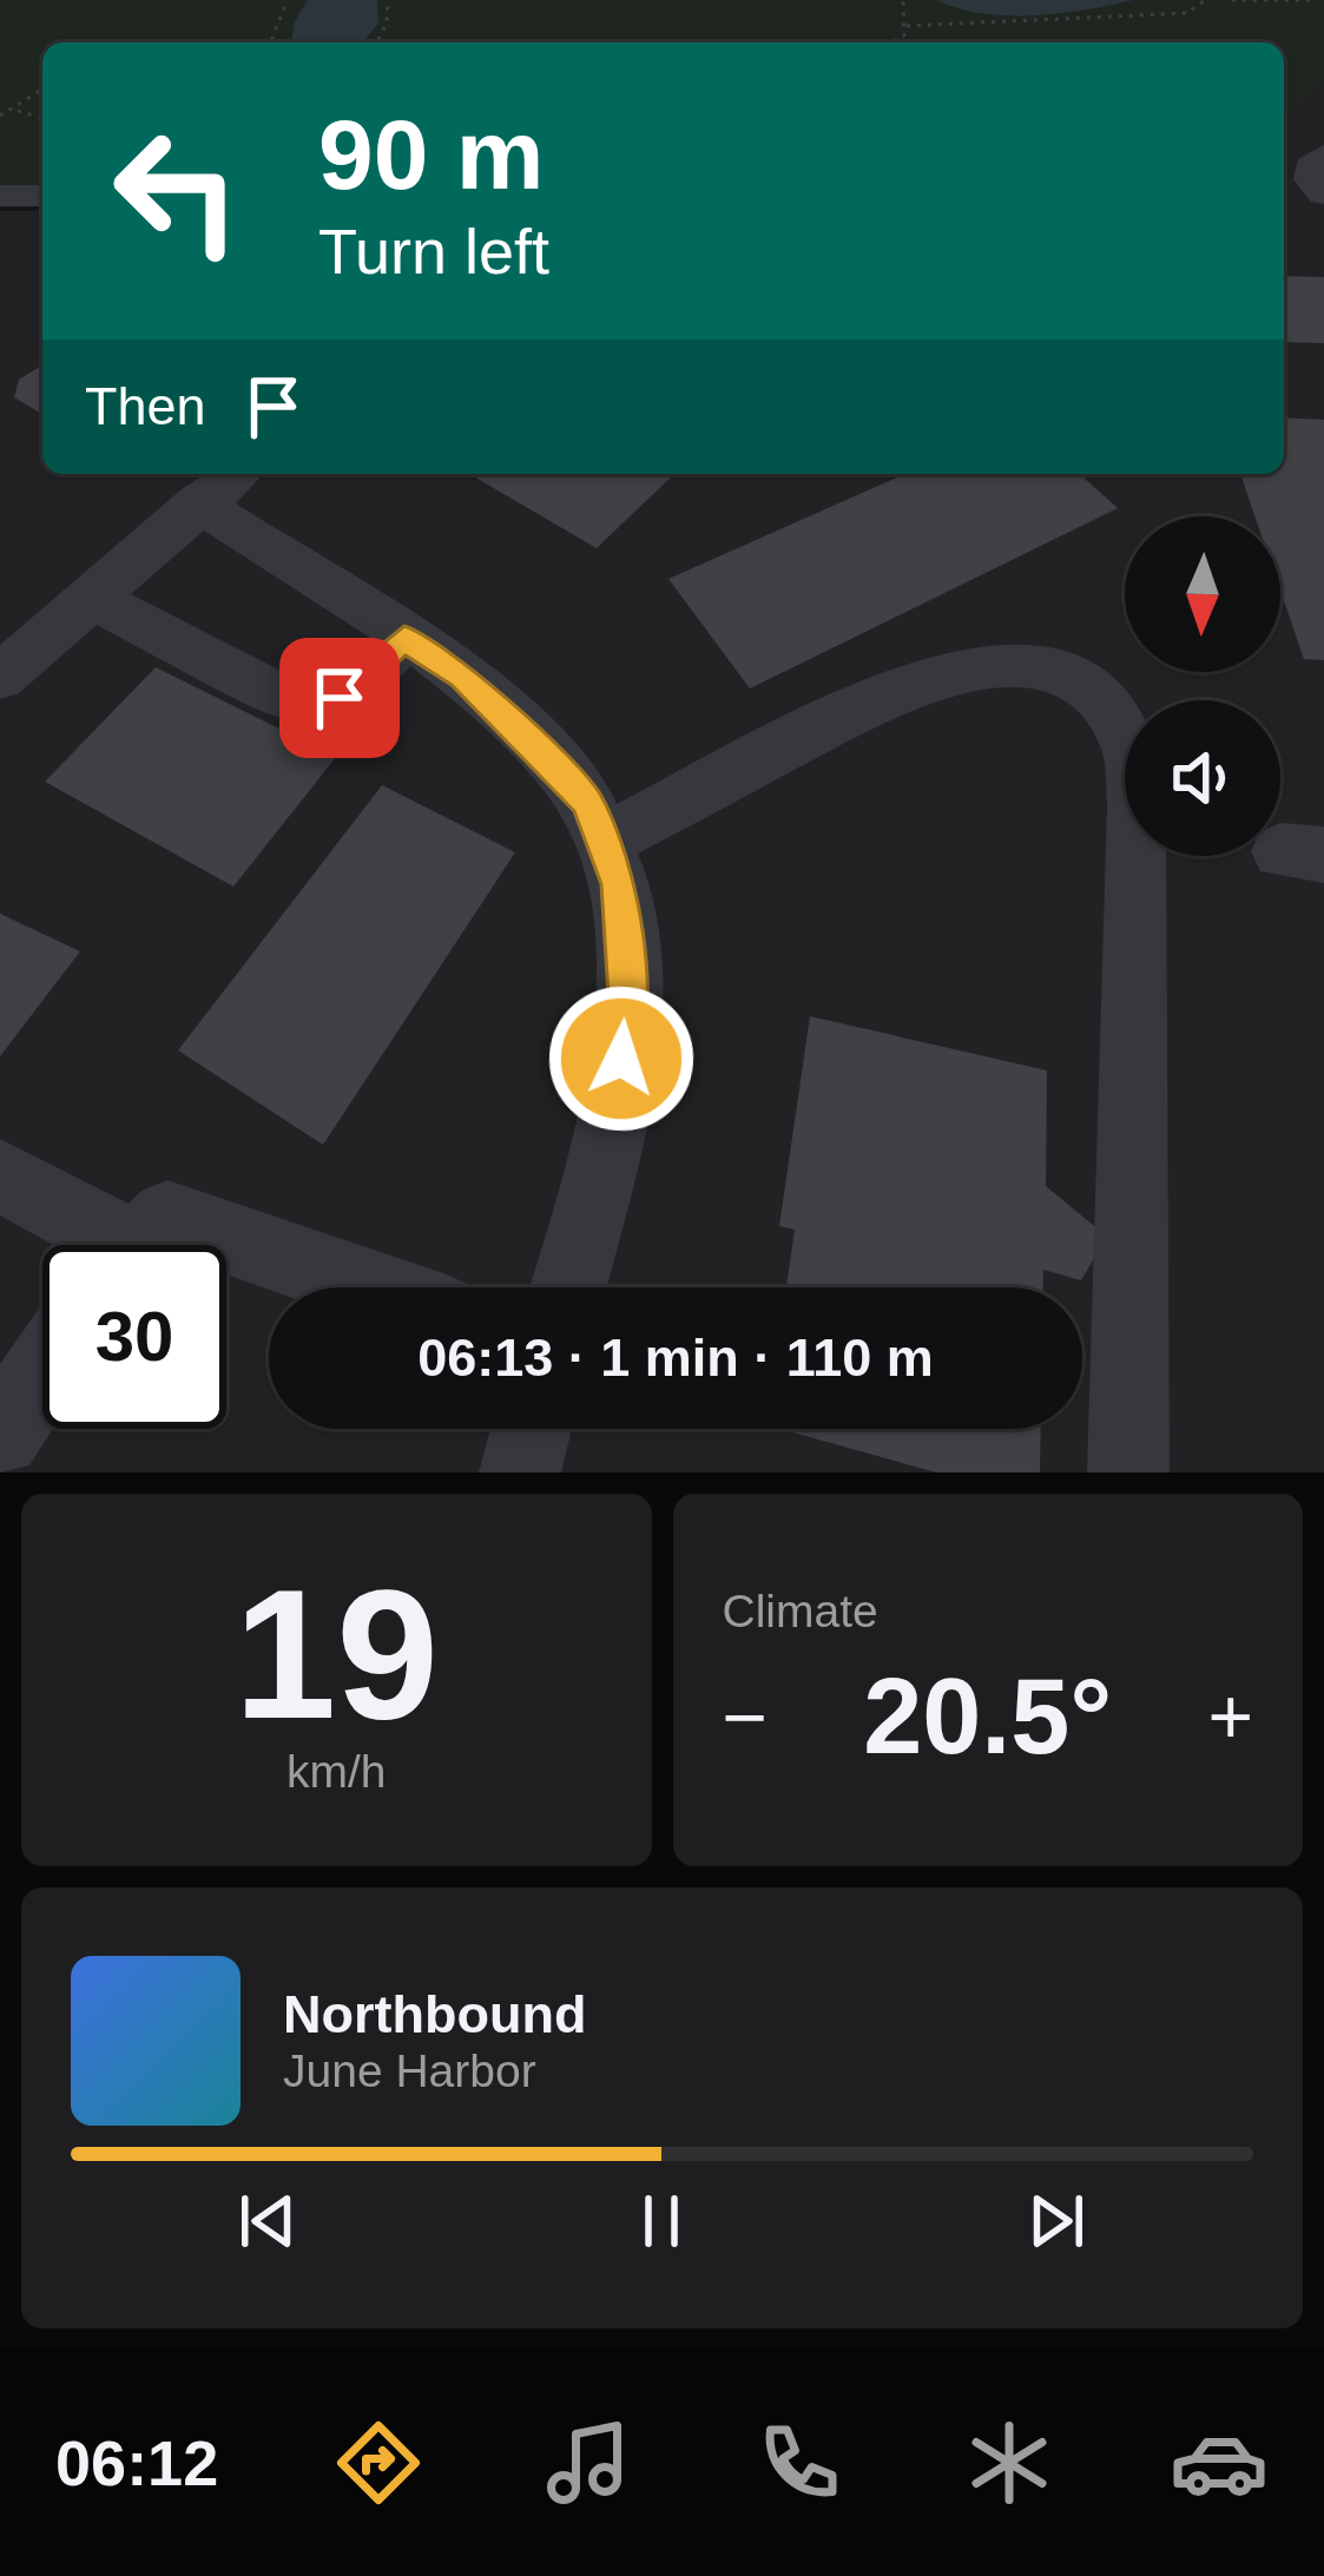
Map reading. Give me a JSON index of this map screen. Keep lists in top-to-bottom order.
{
  "north": "bottom",
  "page": {
    "turn": ["90 m", "Turn left"],
    "then": "Then",
    "limit": "30",
    "trip": "06:13 · 1 min · 110 m",
    "tile": [
      ["19", "km/h"],
      "Climate"
    ],
    "heat": ["−", "20.5°", "+"],
    "song": ["Northbound", "June Harbor"],
    "tabs": "06:12"
  }
}
